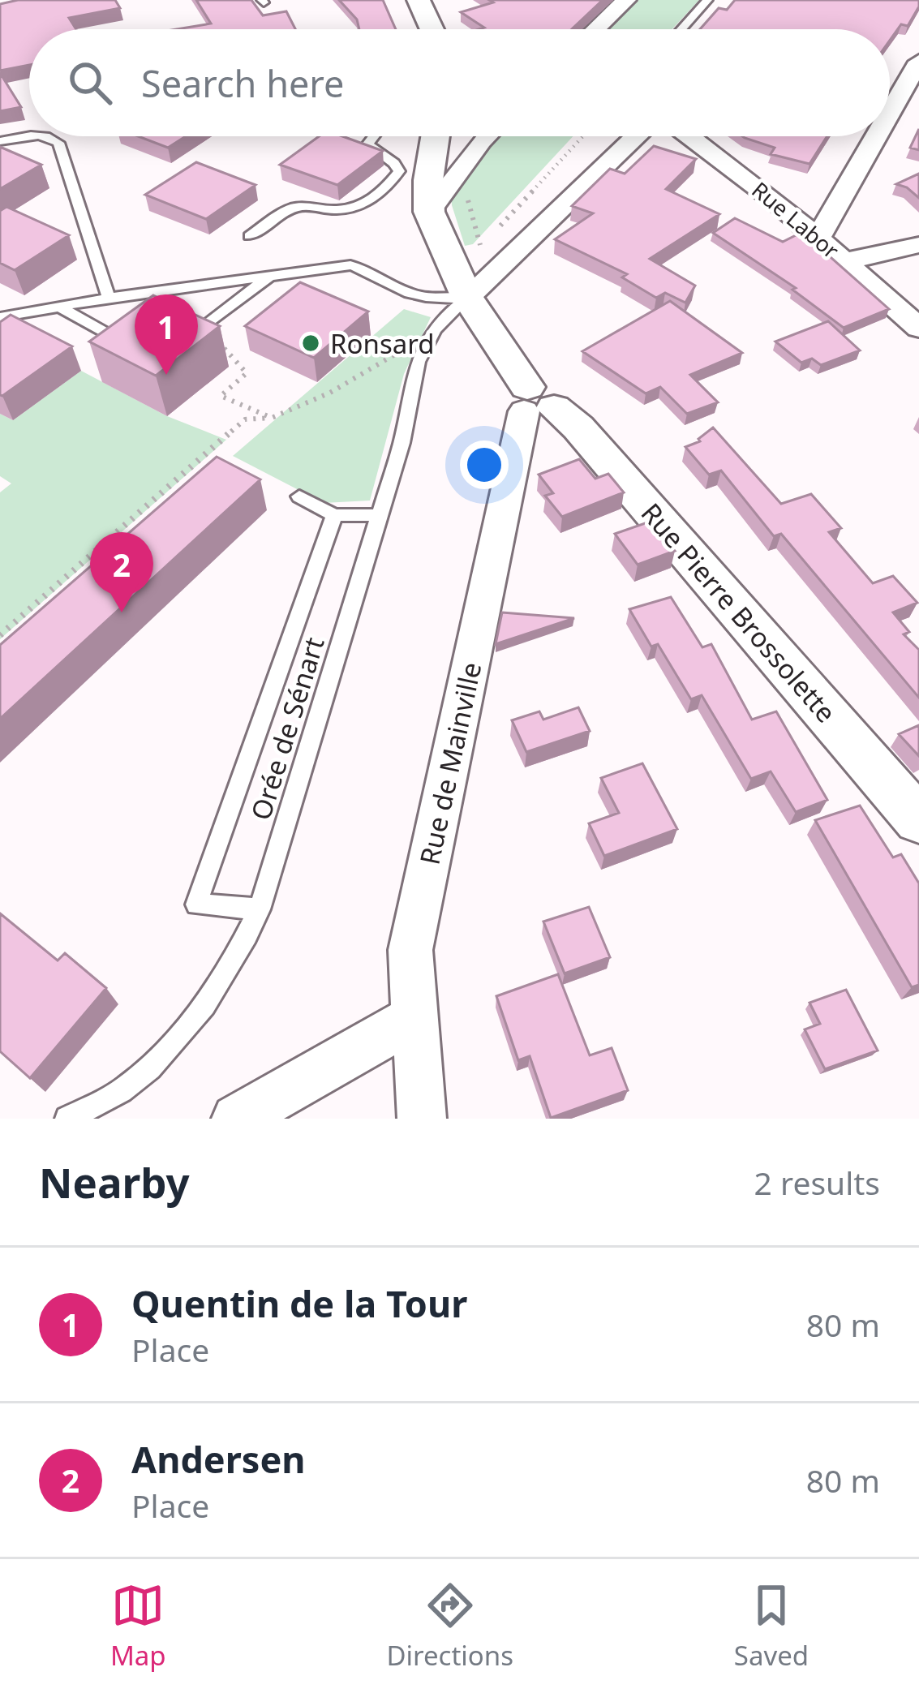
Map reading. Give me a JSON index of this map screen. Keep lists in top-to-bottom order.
{
  "streets": {
    "street": ["Rue Labor", "Rue Pierre Brossolette", "Rue de Mainville"],
    "lane": ["Orée de Sénart"]
  },
  "crossings": [
    ["Rue Pierre Brossolette", "Orée de Sénart"],
    ["Rue Pierre Brossolette", "Rue de Mainville"]
  ],
  "places": ["Ronsard"],
  "page": {
    "search": "Search here",
    "pins": ["1", "2"],
    "heading": ["Nearby", "2 results"],
    "list": [
      {
        "mark": "1",
        "name": "Quentin de la Tour",
        "note": "Place",
        "value": "80 m"
      },
      {
        "mark": "2",
        "name": "Andersen",
        "note": "Place",
        "value": "80 m"
      }
    ],
    "nav": ["Map", "Directions", "Saved"]
  }
}
